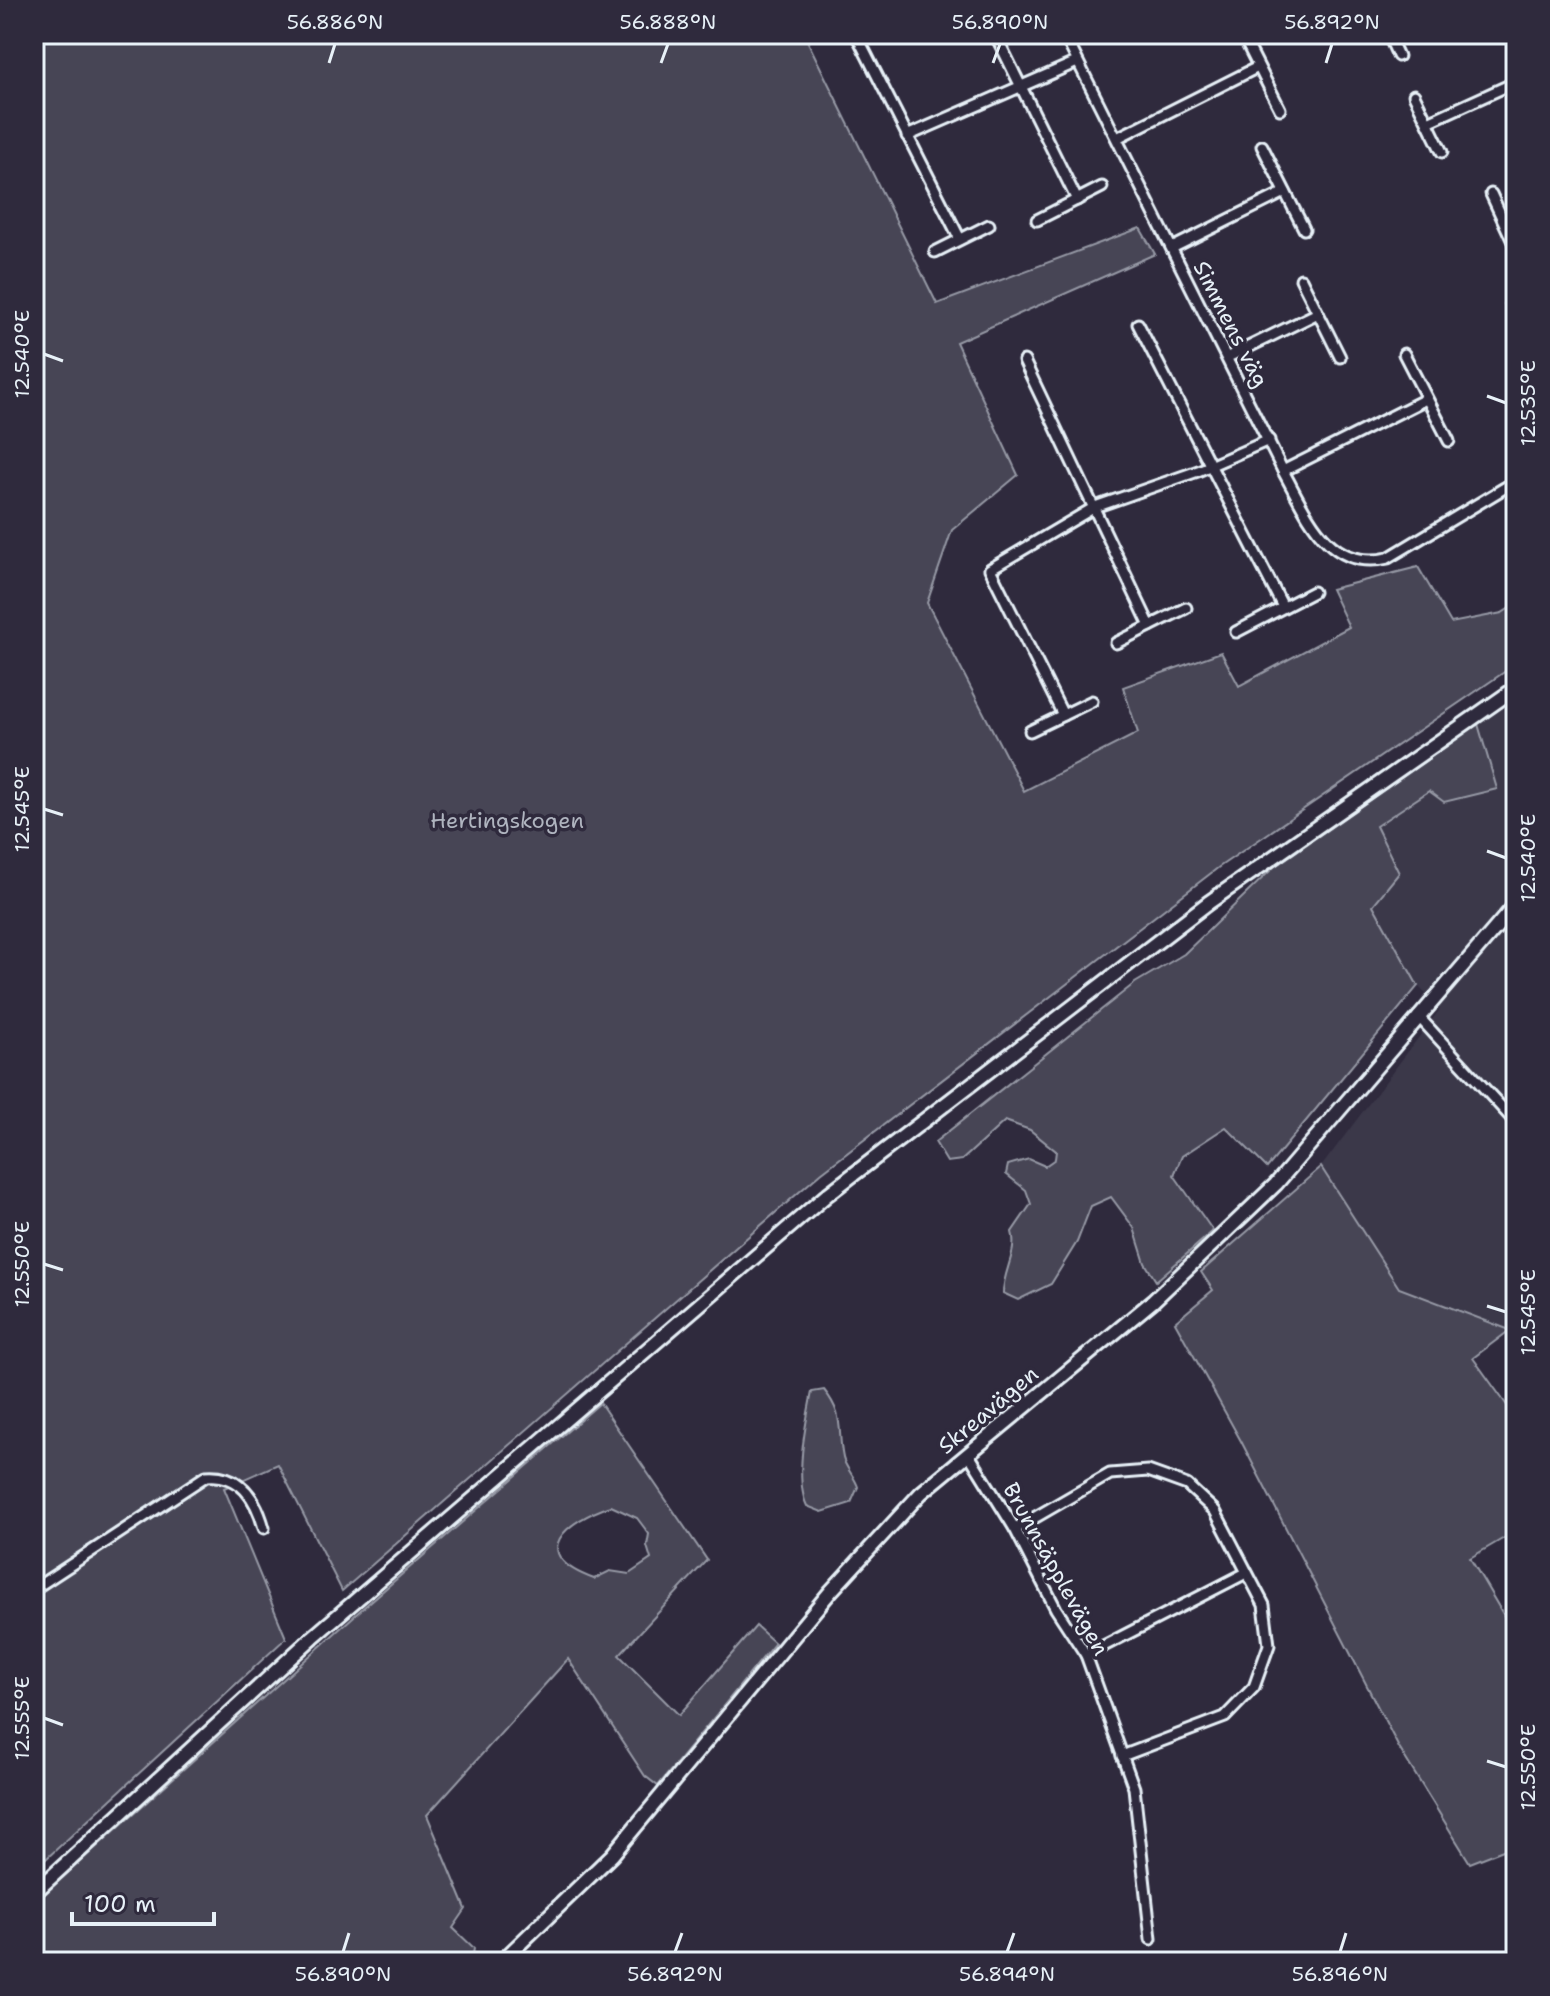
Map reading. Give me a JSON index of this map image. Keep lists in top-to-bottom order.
{
  "streets": {
    "main road": ["Skreavägen"],
    "street": ["Simmens väg", "Brunnsäpplevägen"]
  },
  "crossings": [
    ["Skreavägen", "Brunnsäpplevägen"]
  ],
  "parks": ["Hertingskogen"],
  "scale_bar": "100 m",
  "coordinates": [
    "56.886°N",
    "56.888°N",
    "56.890°N",
    "56.892°N",
    "12.540°E",
    "12.535°E",
    "12.545°E",
    "12.550°E",
    "12.555°E",
    "56.894°N",
    "56.896°N"
  ]
}
